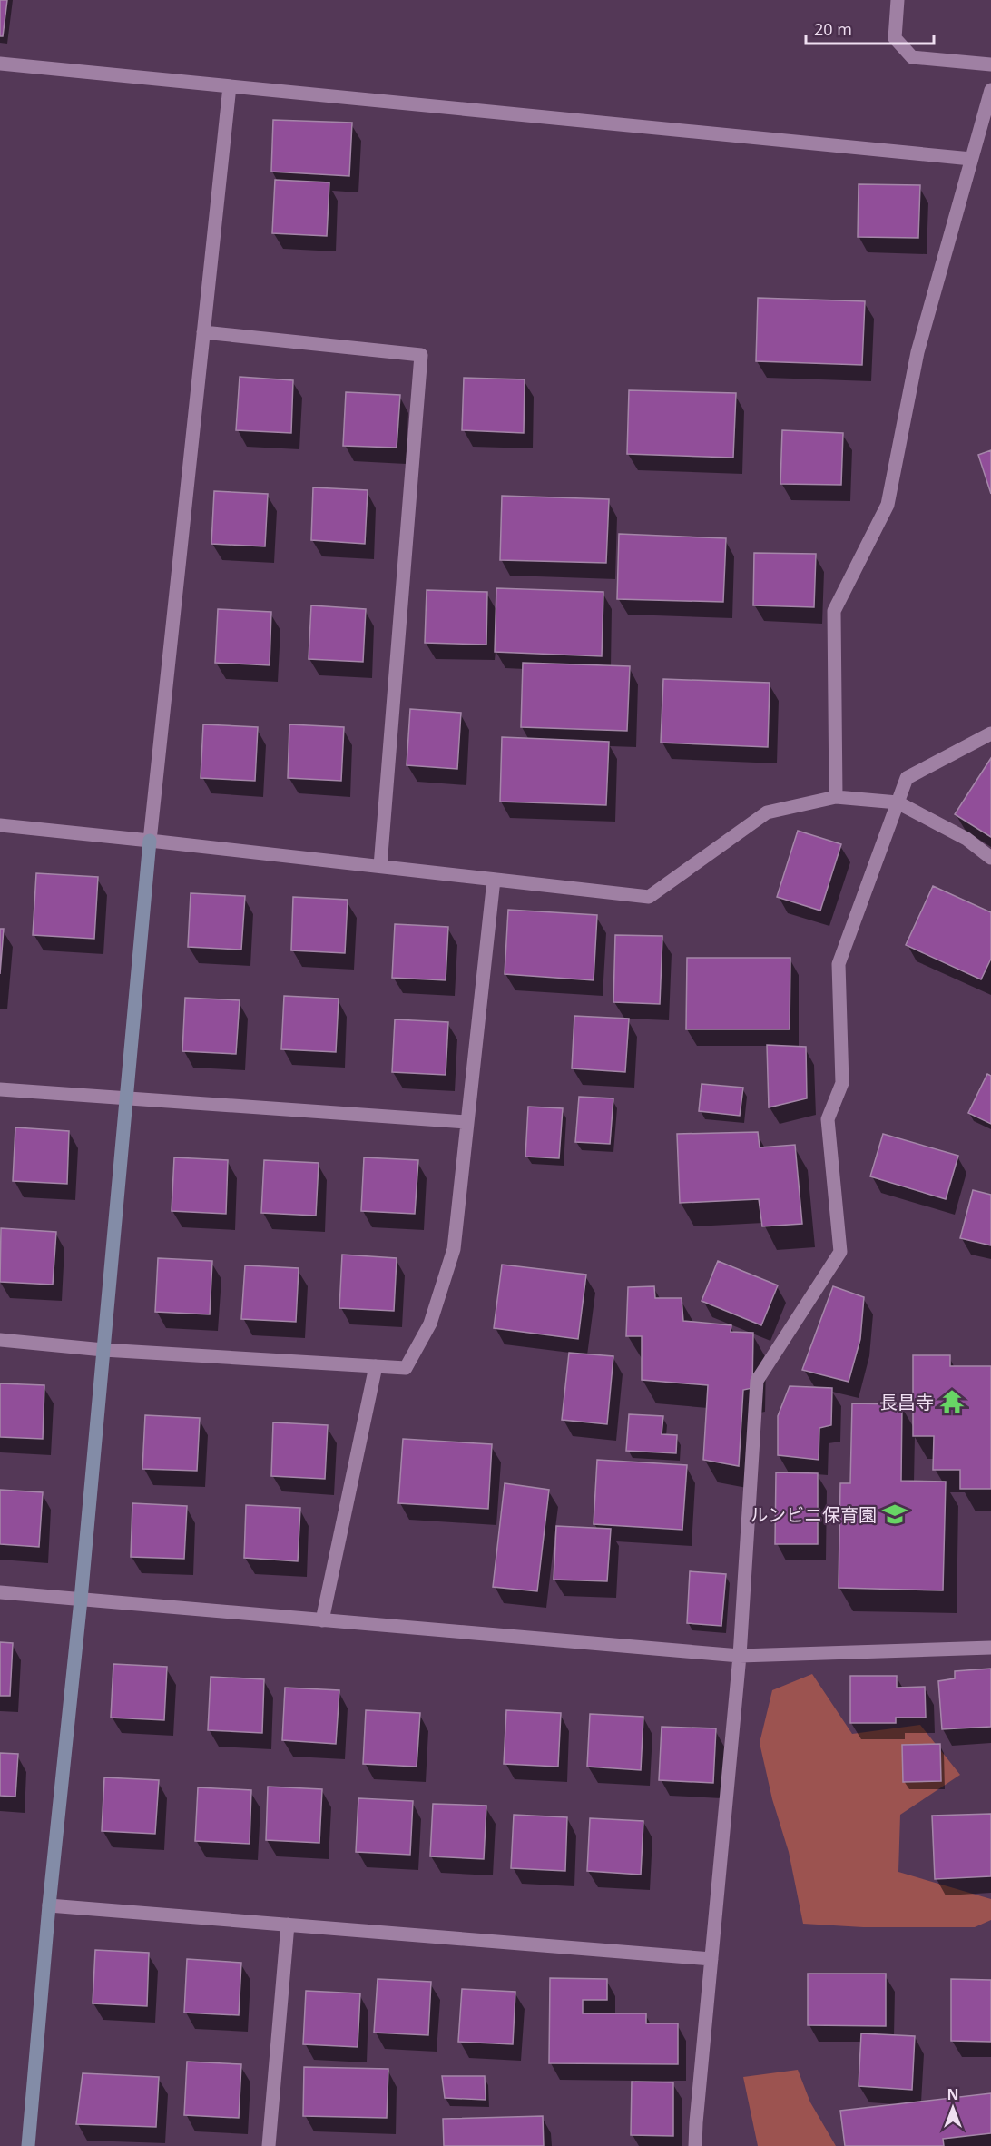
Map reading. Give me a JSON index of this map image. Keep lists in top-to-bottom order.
{
  "places": {
    "temple": ["長昌寺"],
    "school or university": ["ルンビニ保育園"]
  },
  "scale_bar": "20 m",
  "north": "top"
}
